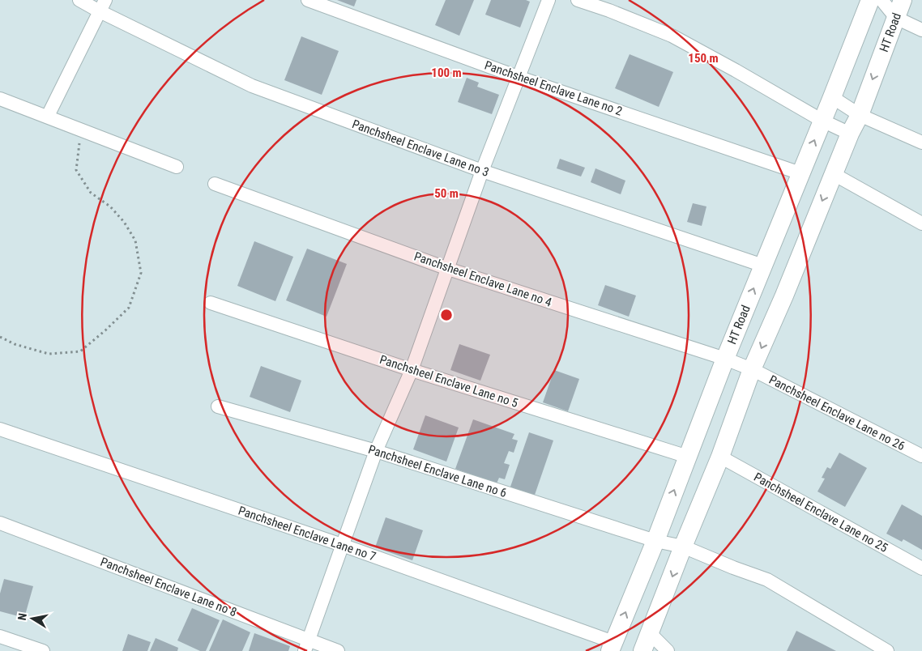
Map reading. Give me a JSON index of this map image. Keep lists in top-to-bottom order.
{
  "streets": {
    "street": [
      "HT Road",
      "Panchsheel Enclave Lane no 2",
      "Panchsheel Enclave Lane no 3",
      "Panchsheel Enclave Lane no 4",
      "Panchsheel Enclave Lane no 5",
      "Panchsheel Enclave Lane no 26",
      "Panchsheel Enclave Lane no 6",
      "Panchsheel Enclave Lane no 25",
      "Panchsheel Enclave Lane no 7",
      "Panchsheel Enclave Lane no 8"
    ]
  },
  "crossings": [
    ["HT Road", "Panchsheel Enclave Lane no 2"],
    ["HT Road", "Panchsheel Enclave Lane no 3"],
    ["HT Road", "Panchsheel Enclave Lane no 4"],
    ["HT Road", "Panchsheel Enclave Lane no 5"],
    ["HT Road", "Panchsheel Enclave Lane no 26"],
    ["HT Road", "Panchsheel Enclave Lane no 6"],
    ["HT Road", "Panchsheel Enclave Lane no 25"],
    ["HT Road", "Panchsheel Enclave Lane no 7"],
    ["Panchsheel Enclave Lane no 4", "Panchsheel Enclave Lane no 26"]
  ],
  "north": "left",
  "rings": ["150 m", "100 m", "50 m"]
}
